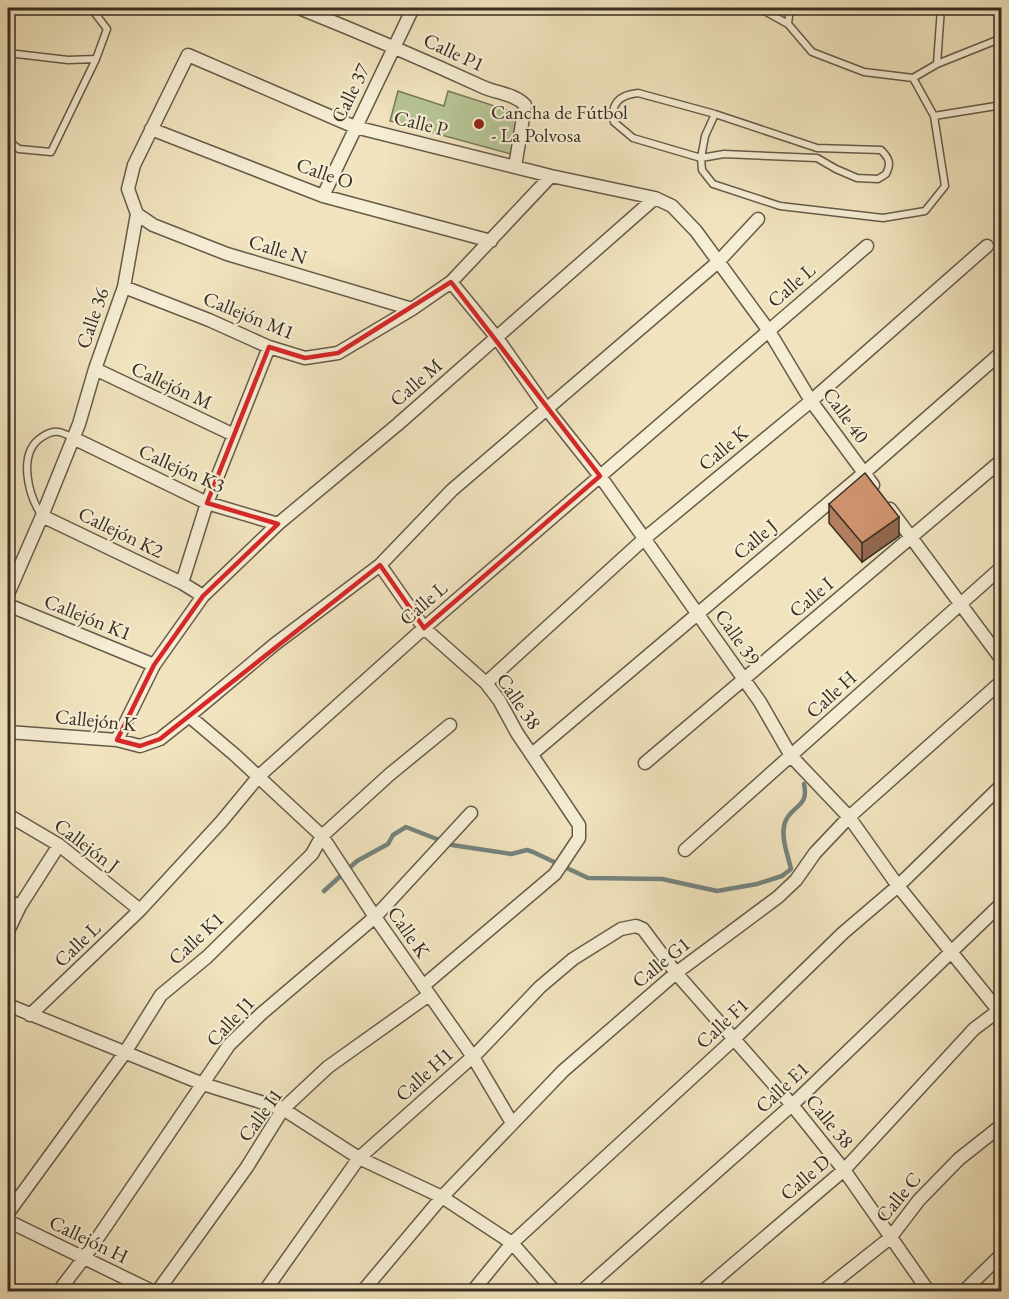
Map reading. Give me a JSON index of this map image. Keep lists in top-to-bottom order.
{
  "streets": {
    "street": [
      "Calle P1",
      "Calle 37",
      "Calle P",
      "Calle O",
      "Calle N",
      "Calle L",
      "Callejón M1",
      "Calle 36",
      "Calle M",
      "Callejón M",
      "Calle 40",
      "Calle K",
      "Callejón K3",
      "Callejón K2",
      "Calle J",
      "Calle I",
      "Callejón K1",
      "Calle 39",
      "Calle H",
      "Calle 38",
      "Callejón K",
      "Callejón J",
      "Calle K1",
      "Calle G1",
      "Calle J1",
      "Calle F1",
      "Calle H1",
      "Calle E1",
      "Calle I1",
      "Calle D",
      "Calle C",
      "Callejón H"
    ]
  },
  "crossings": [
    ["Calle P1", "Calle 37"],
    ["Calle P1", "Calle P"],
    ["Calle 37", "Calle P"],
    ["Calle 37", "Calle O"],
    ["Calle P", "Callejón M1"],
    ["Calle P", "Calle 36"],
    ["Calle P", "Calle M"],
    ["Calle P", "Calle 40"],
    ["Calle O", "Callejón M1"],
    ["Calle O", "Calle 36"],
    ["Calle N", "Callejón M1"],
    ["Calle N", "Calle 36"],
    ["Calle L", "Calle 40"],
    ["Calle L", "Calle K"],
    ["Calle L", "Calle 39"],
    ["Calle L", "Calle 38"],
    ["Calle L", "Callejón J"],
    ["Callejón M1", "Calle 36"],
    ["Callejón M1", "Calle 39"],
    ["Calle 36", "Callejón M"],
    ["Calle 36", "Callejón K3"],
    ["Calle 36", "Callejón K2"],
    ["Calle M", "Calle 40"],
    ["Calle M", "Callejón K3"],
    ["Calle M", "Callejón K1"],
    ["Calle M", "Calle 39"],
    ["Calle M", "Callejón K"],
    ["Calle 40", "Calle K"],
    ["Calle 40", "Calle J"],
    ["Calle 40", "Calle I"],
    ["Calle 40", "Calle H"],
    ["Calle 40", "Callejón K"],
    ["Calle K", "Calle 39"],
    ["Calle K", "Calle 38"],
    ["Calle K", "Calle K1"],
    ["Calle K", "Calle G1"],
    ["Calle K", "Calle J1"],
    ["Calle K", "Calle H1"],
    ["Calle K", "Calle I1"],
    ["Calle J", "Calle 39"],
    ["Calle J", "Calle 38"],
    ["Calle I", "Calle 39"],
    ["Calle 39", "Calle H"],
    ["Calle 39", "Callejón K"],
    ["Calle 39", "Calle G1"],
    ["Calle 39", "Calle F1"],
    ["Calle 39", "Calle E1"],
    ["Calle 39", "Calle D"],
    ["Calle 38", "Callejón K"],
    ["Calle 38", "Calle G1"],
    ["Calle 38", "Calle F1"],
    ["Calle 38", "Calle H1"],
    ["Calle 38", "Calle E1"],
    ["Calle 38", "Calle I1"],
    ["Calle 38", "Calle D"],
    ["Calle 38", "Calle C"],
    ["Calle J1", "Callejón H"],
    ["Calle I1", "Callejón H"]
  ],
  "places": ["Cancha de Fútbol - La Polvosa"]
}
